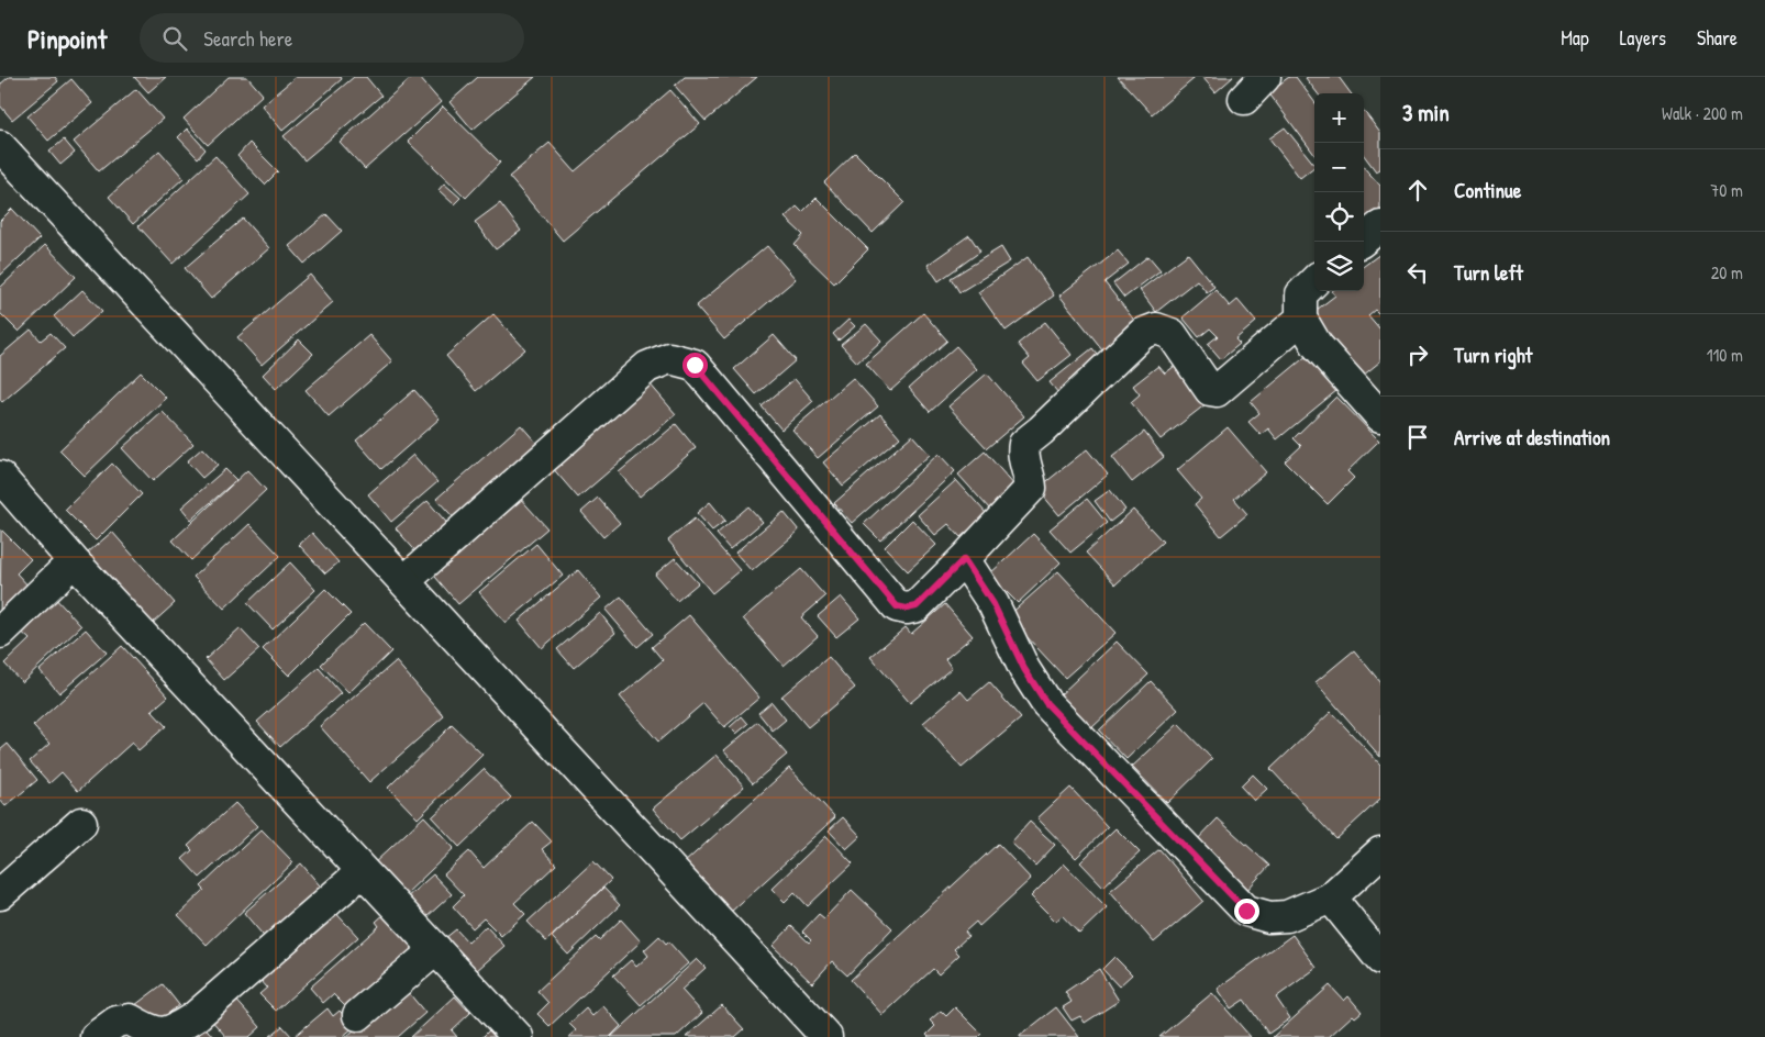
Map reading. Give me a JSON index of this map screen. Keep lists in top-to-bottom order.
{
  "page": {
    "header": "Pinpoint",
    "search": "Search here",
    "nav": ["Map", "Layers", "Share"],
    "heading": ["3 min", "Walk · 200 m"],
    "map_buttons": ["+", "−"],
    "list": [
      ["Continue", "70 m"],
      ["Turn left", "20 m"],
      ["Turn right", "110 m"],
      "Arrive at destination"
    ]
  }
}
